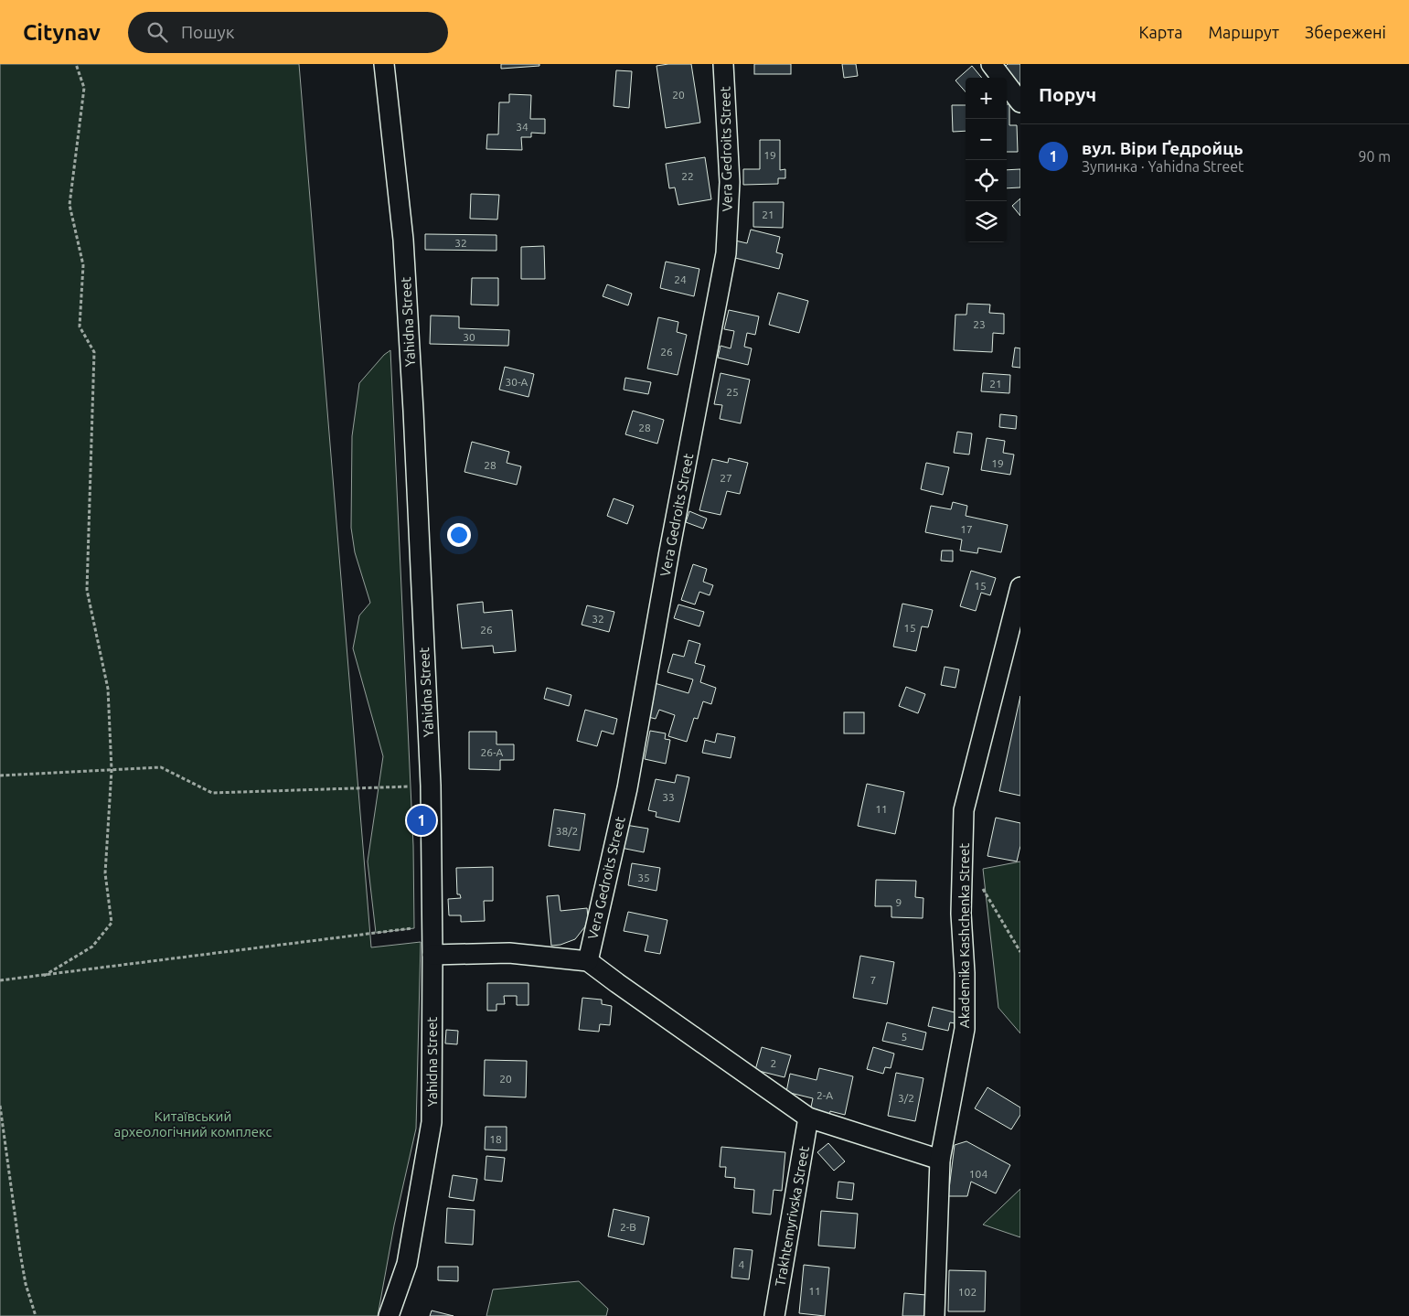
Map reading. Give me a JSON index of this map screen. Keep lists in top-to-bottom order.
{
  "streets": {
    "street": [
      "Vera Gedroits Street",
      "Yahidna Street",
      "Akademika Kashchenka Street",
      "Trakhtemyrivska Street"
    ]
  },
  "parks": ["Китаївський археологічний комплекс"],
  "house_numbers": [
    "20",
    "34",
    "19",
    "22",
    "21",
    "32",
    "24",
    "23",
    "30",
    "26",
    "30-А",
    "21",
    "25",
    "28",
    "19",
    "28",
    "27",
    "17",
    "15",
    "32",
    "15",
    "26",
    "26-А",
    "33",
    "11",
    "38/2",
    "35",
    "9",
    "7",
    "5",
    "2",
    "20",
    "2-А",
    "3/2",
    "18",
    "104",
    "2-В",
    "4",
    "11",
    "102"
  ],
  "page": {
    "header": "Citynav",
    "search": "Пошук",
    "nav": ["Карта", "Маршрут", "Збережені"],
    "heading": "Поруч",
    "map_buttons": ["+", "−"],
    "list": [
      {
        "mark": "1",
        "name": "вул. Віри Ґедройць",
        "note": "Зупинка · Yahidna Street",
        "value": "90 m"
      }
    ],
    "pins": "1"
  }
}
